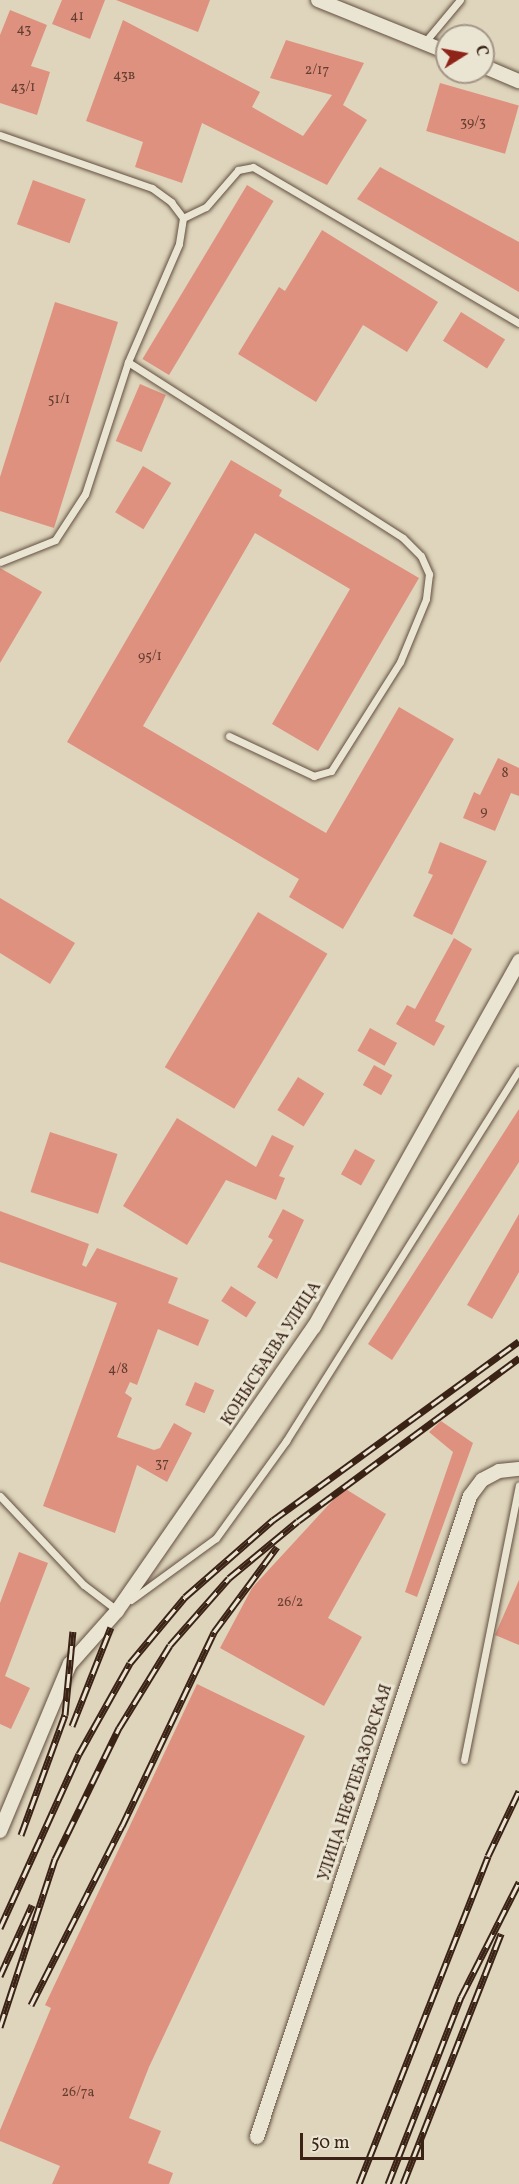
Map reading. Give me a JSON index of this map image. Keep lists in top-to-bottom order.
{
  "streets": {
    "street": ["КОНЫСБАЕВА УЛИЦА", "УЛИЦА НЕФТЕБАЗОВСКАЯ"]
  },
  "house_numbers": [
    "41",
    "43",
    "2/17",
    "43в",
    "43/1",
    "39/3",
    "51/1",
    "95/1",
    "8",
    "9",
    "4/8",
    "37",
    "26/2",
    "26/7а"
  ],
  "scale_bar": "50 m",
  "north": "right"
}
